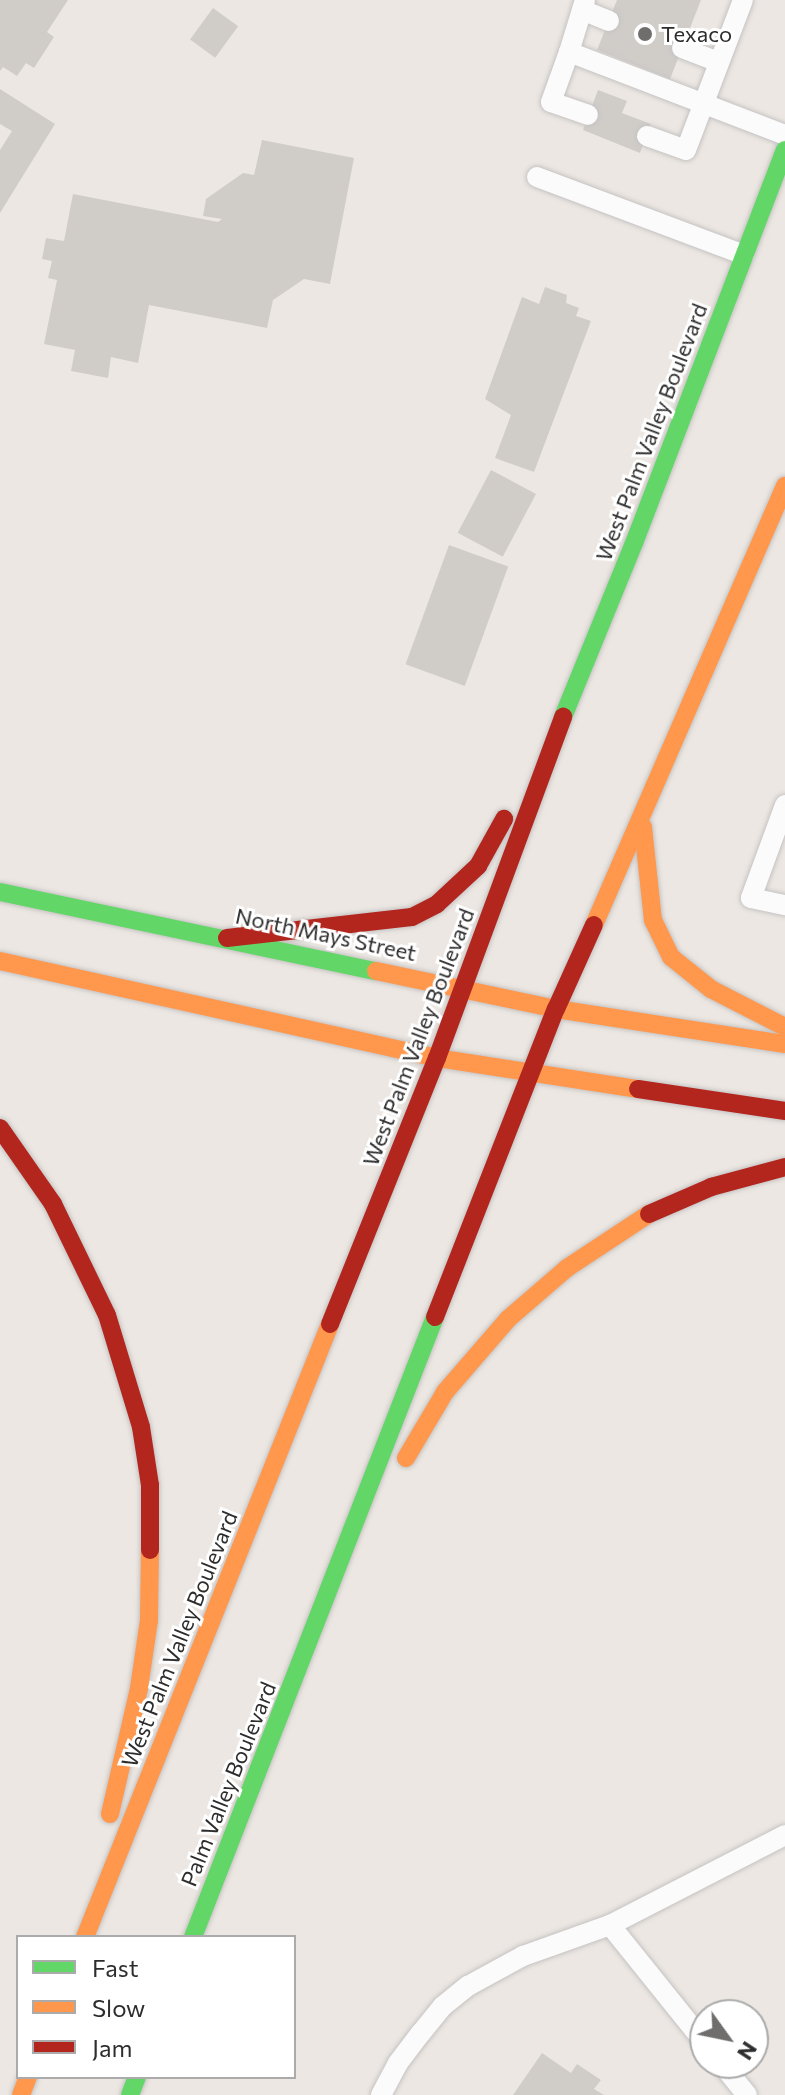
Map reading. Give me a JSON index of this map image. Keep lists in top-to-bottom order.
{
  "streets": {
    "main road": ["West Palm Valley Boulevard", "North Mays Street", "Palm Valley Boulevard"]
  },
  "crossings": [
    ["West Palm Valley Boulevard", "North Mays Street"]
  ],
  "places": ["Texaco"],
  "legend": ["Fast", "Slow", "Jam"],
  "north": "bottom right"
}
